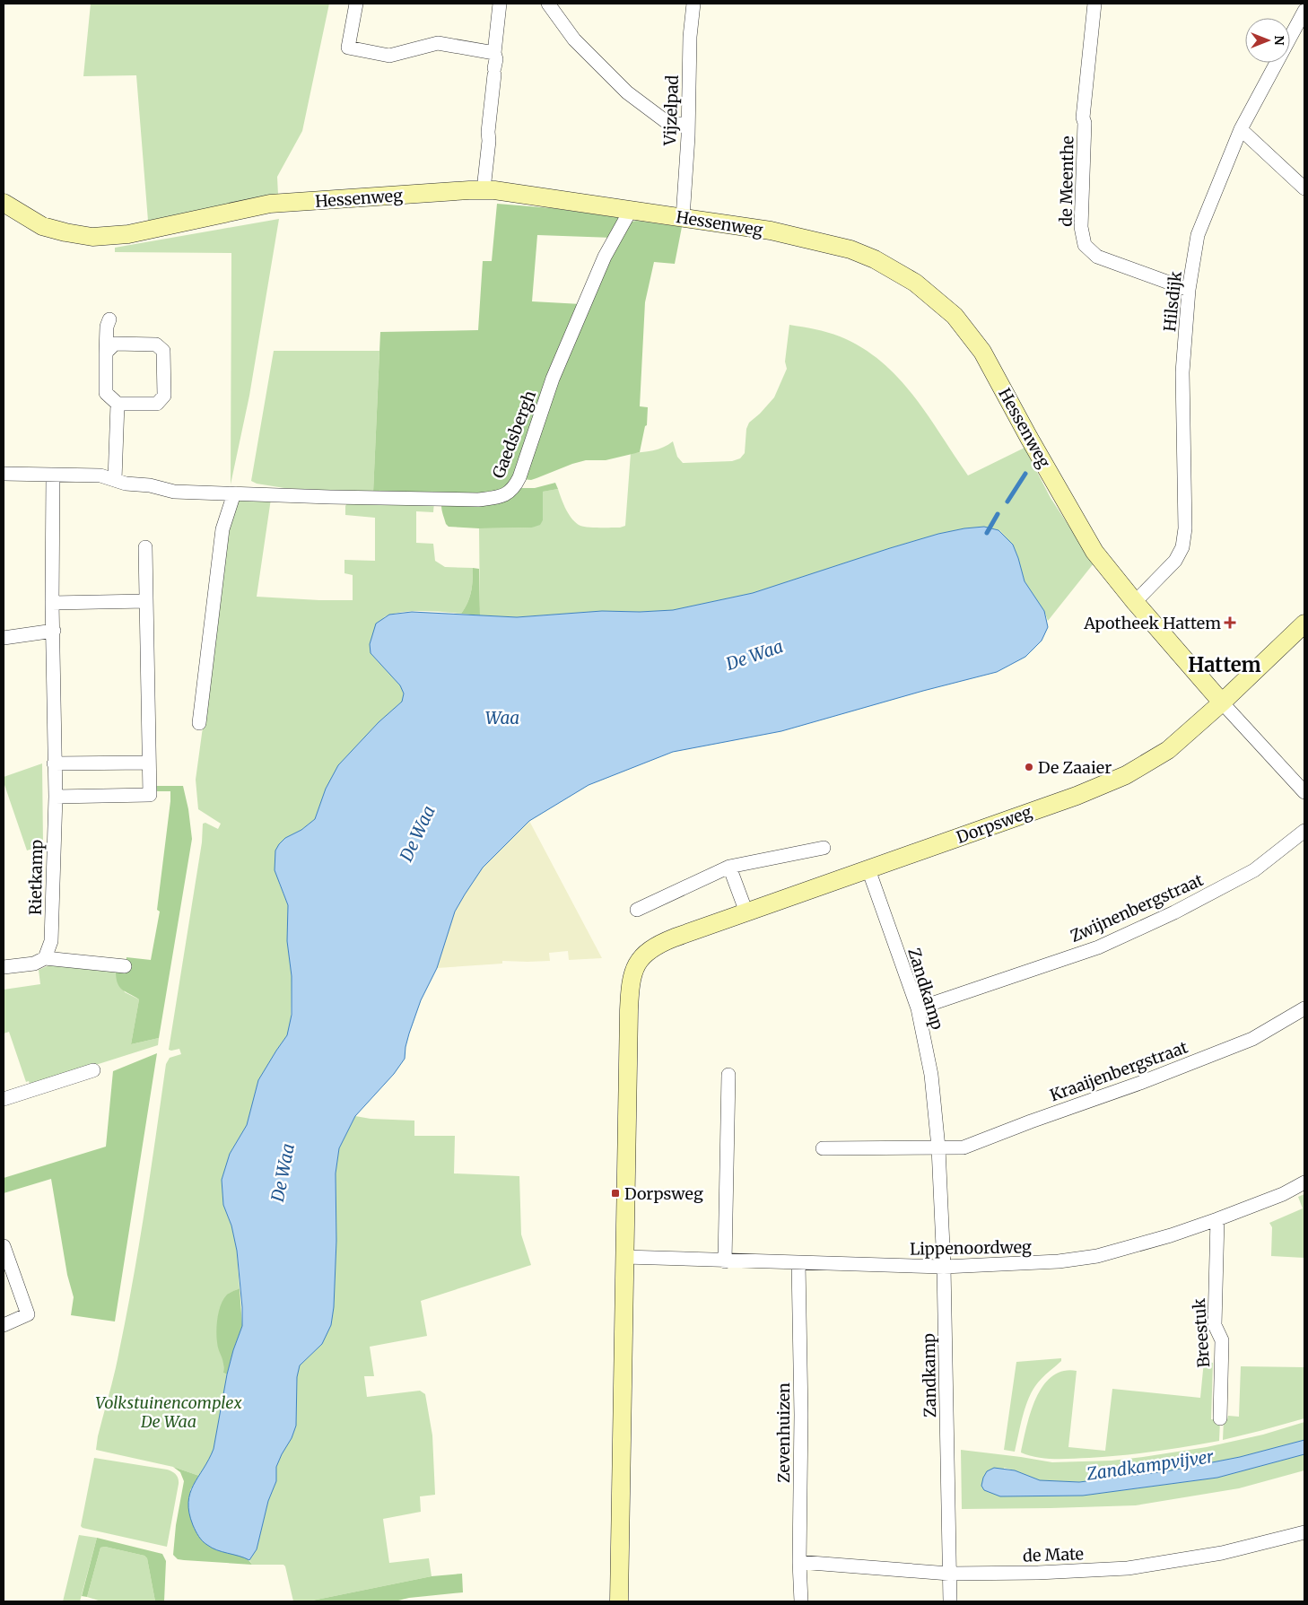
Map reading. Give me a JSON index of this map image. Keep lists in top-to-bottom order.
{
  "streets": {
    "main road": ["Hessenweg", "Dorpsweg"],
    "street": [
      "Vijzelpad",
      "de Meenthe",
      "Hilsdijk",
      "Gaedsbergh",
      "Rietkamp",
      "Zwijnenbergstraat",
      "Zandkamp",
      "Kraaijenbergstraat",
      "Lippenoordweg",
      "Breestuk",
      "Zevenhuizen",
      "de Mate"
    ]
  },
  "crossings": [
    ["Vijzelpad", "Hessenweg"],
    ["de Meenthe", "Hilsdijk"],
    ["Hessenweg", "Hilsdijk"],
    ["Hessenweg", "Gaedsbergh"],
    ["Hessenweg", "Dorpsweg"],
    ["Gaedsbergh", "Rietkamp"],
    ["Dorpsweg", "Zandkamp"],
    ["Dorpsweg", "Lippenoordweg"],
    ["Zwijnenbergstraat", "Zandkamp"],
    ["Zandkamp", "Kraaijenbergstraat"],
    ["Zandkamp", "Lippenoordweg"],
    ["Zandkamp", "de Mate"],
    ["Lippenoordweg", "Breestuk"],
    ["Lippenoordweg", "Zevenhuizen"],
    ["Zevenhuizen", "de Mate"]
  ],
  "districts": ["Hattem"],
  "water": ["De Waa", "Waa", "Zandkampvijver"],
  "parks": ["Volkstuinencomplex De Waa"],
  "places": {
    "health": ["Apotheek Hattem"],
    "other": ["De Zaaier"],
    "transit": ["Dorpsweg"]
  },
  "north": "right"
}
